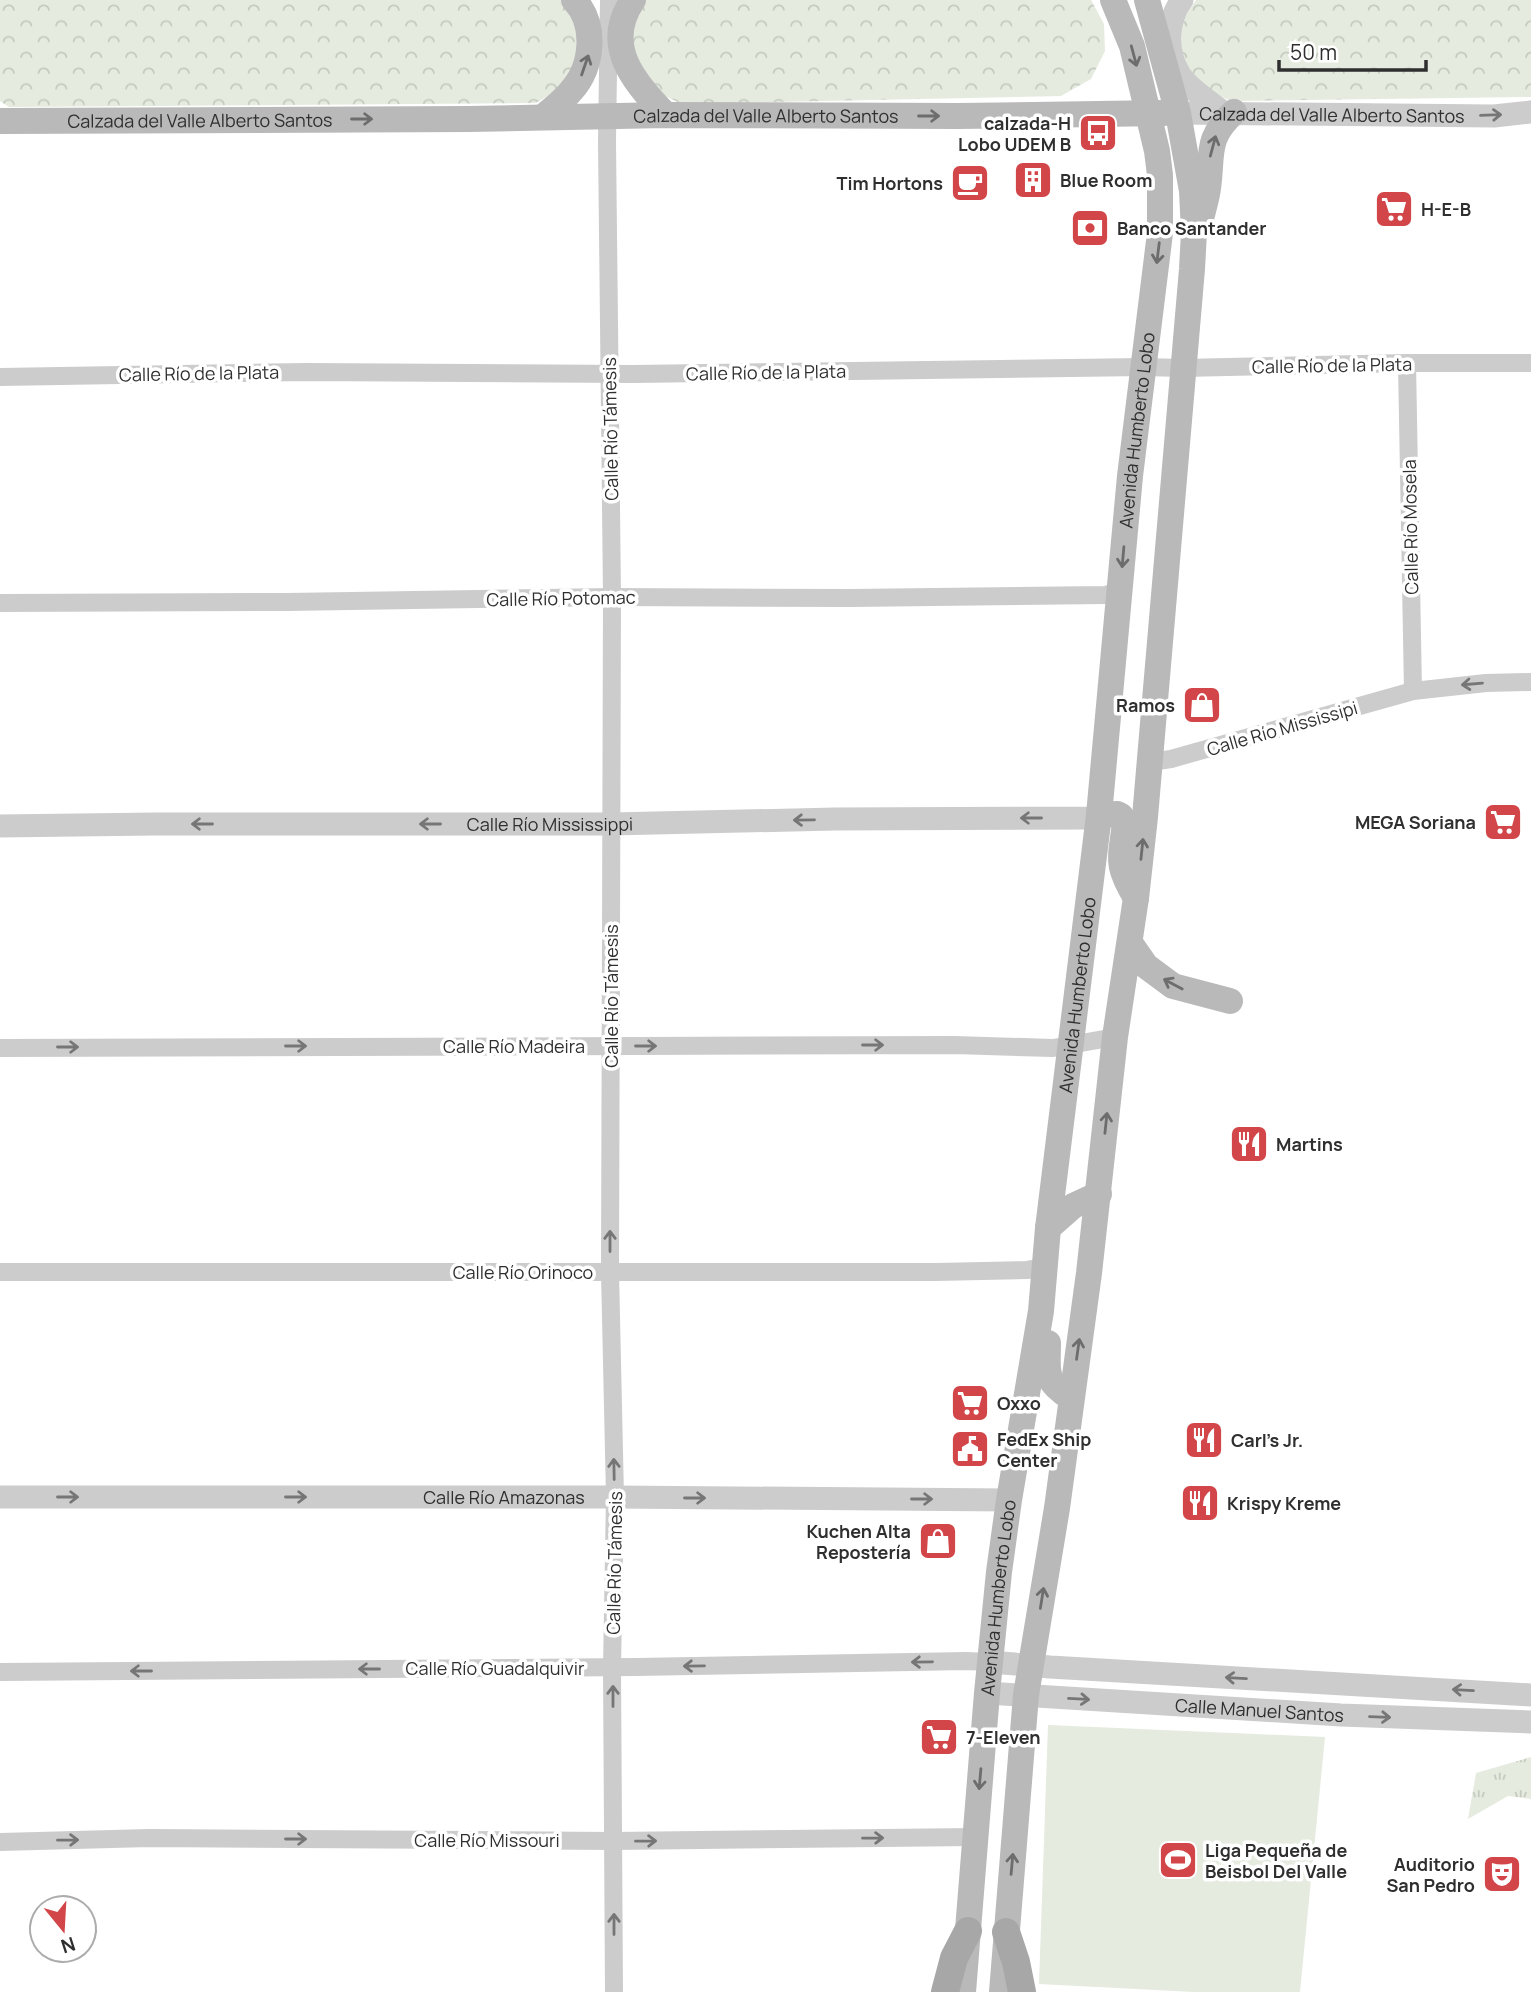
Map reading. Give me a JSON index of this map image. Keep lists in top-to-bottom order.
{
  "streets": {
    "main road": ["Calzada del Valle Alberto Santos", "Avenida Humberto Lobo"],
    "street": [
      "Calle Río de la Plata",
      "Calle Río Támesis",
      "Calle Río Mosela",
      "Calle Río Potomac",
      "Calle Río Mississipi",
      "Calle Río Mississippi",
      "Calle Río Madeira",
      "Calle Río Orinoco",
      "Calle Río Amazonas",
      "Calle Río Guadalquivir",
      "Calle Manuel Santos",
      "Calle Río Missouri"
    ]
  },
  "crossings": [
    ["Calzada del Valle Alberto Santos", "Calle Río Támesis"],
    ["Calzada del Valle Alberto Santos", "Avenida Humberto Lobo"],
    ["Calle Río de la Plata", "Calle Río Támesis"],
    ["Calle Río de la Plata", "Avenida Humberto Lobo"],
    ["Calle Río de la Plata", "Calle Río Mosela"],
    ["Calle Río Támesis", "Calle Río Potomac"],
    ["Calle Río Támesis", "Calle Río Mississippi"],
    ["Calle Río Támesis", "Calle Río Madeira"],
    ["Calle Río Támesis", "Calle Río Orinoco"],
    ["Calle Río Támesis", "Calle Río Amazonas"],
    ["Calle Río Támesis", "Calle Río Guadalquivir"],
    ["Calle Río Támesis", "Calle Río Missouri"],
    ["Avenida Humberto Lobo", "Calle Río Potomac"],
    ["Avenida Humberto Lobo", "Calle Río Mississippi"],
    ["Avenida Humberto Lobo", "Calle Río Madeira"],
    ["Avenida Humberto Lobo", "Calle Río Orinoco"],
    ["Avenida Humberto Lobo", "Calle Río Amazonas"],
    ["Avenida Humberto Lobo", "Calle Río Guadalquivir"],
    ["Avenida Humberto Lobo", "Calle Manuel Santos"],
    ["Avenida Humberto Lobo", "Calle Río Missouri"],
    ["Calle Río Mosela", "Calle Río Mississipi"],
    ["Calle Río Guadalquivir", "Calle Manuel Santos"]
  ],
  "one_way": [
    "Calzada del Valle Alberto Santos",
    "Calle Río Támesis",
    "Calle Río Mississippi",
    "Calle Río Madeira",
    "Calle Río Amazonas",
    "Calle Río Guadalquivir",
    "Calle Río Missouri"
  ],
  "places": {
    "bus stop": ["calzada-H Lobo UDEM B"],
    "building": ["Blue Room"],
    "cafe": ["Tim Hortons"],
    "supermarket": [
      "H-E-B",
      "MEGA Soriana",
      "Oxxo",
      "7-Eleven"
    ],
    "bank": ["Banco Santander"],
    "shop": ["Ramos", "Kuchen Alta Repostería"],
    "restaurant": ["Martins", "Carl's Jr.", "Krispy Kreme"],
    "public building": ["FedEx Ship Center"],
    "sports": ["Liga Pequeña de Beisbol Del Valle"],
    "theatre": ["Auditorio San Pedro"]
  },
  "scale_bar": "50 m",
  "north": "bottom"
}
